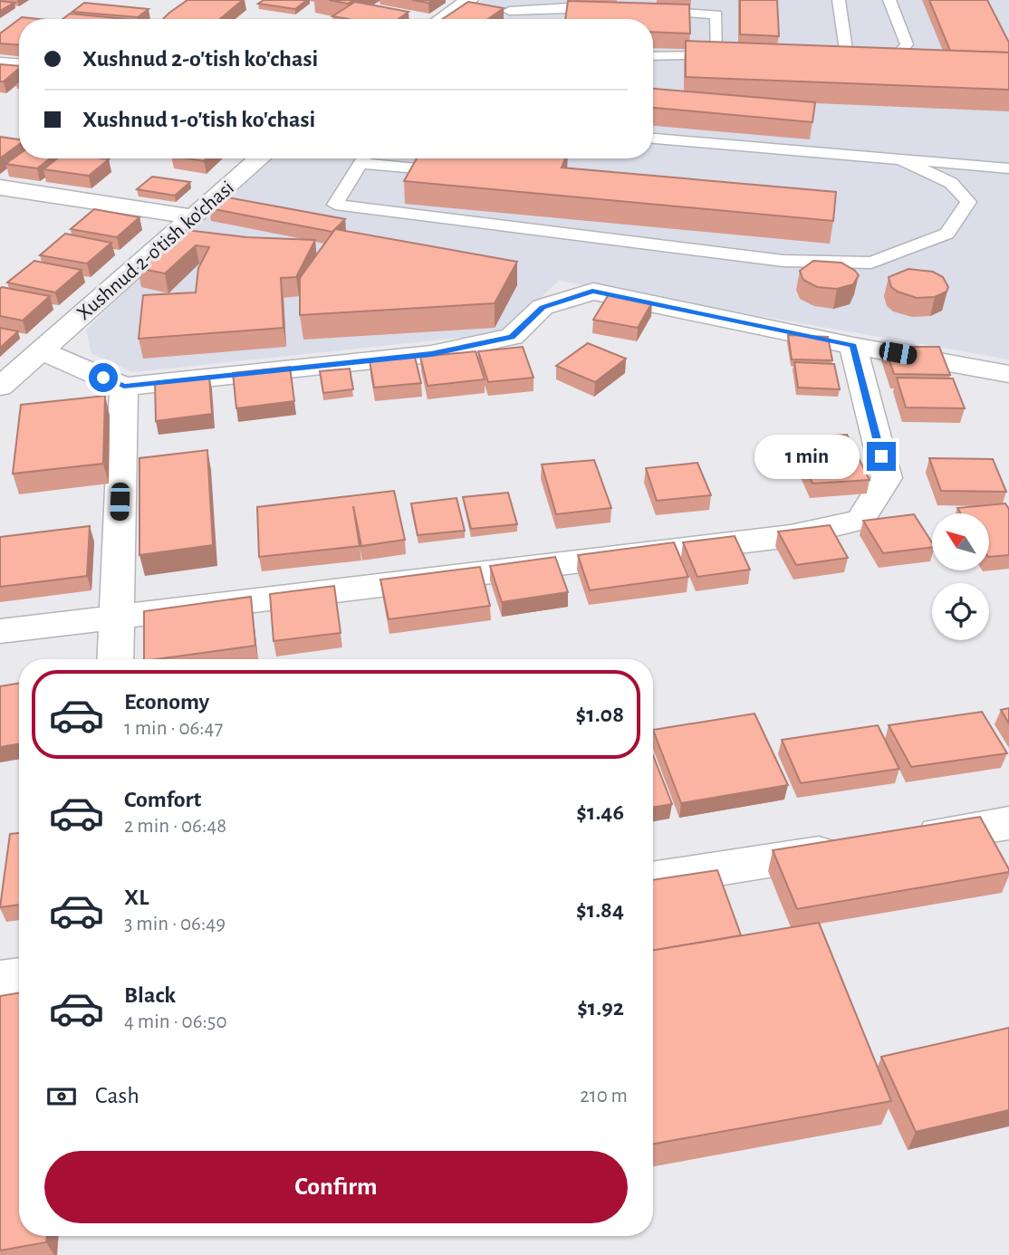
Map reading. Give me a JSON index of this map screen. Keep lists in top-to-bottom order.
{
  "streets": {
    "street": ["Xushnud 2-o'tish ko'chasi"]
  },
  "north": "top left",
  "page": {
    "banner": ["Xushnud 2-o'tish ko'chasi", "Xushnud 1-o'tish ko'chasi"],
    "bubble": "1 min",
    "list": [
      {
        "name": "Economy",
        "note": "1 min · 06:47",
        "value": "$1.08"
      },
      {
        "name": "Comfort",
        "note": "2 min · 06:48",
        "value": "$1.46"
      },
      {
        "name": "XL",
        "note": "3 min · 06:49",
        "value": "$1.84"
      },
      {
        "name": "Black",
        "note": "4 min · 06:50",
        "value": "$1.92"
      }
    ],
    "pay": ["Cash", "210 m"],
    "buttons": "Confirm"
  }
}
